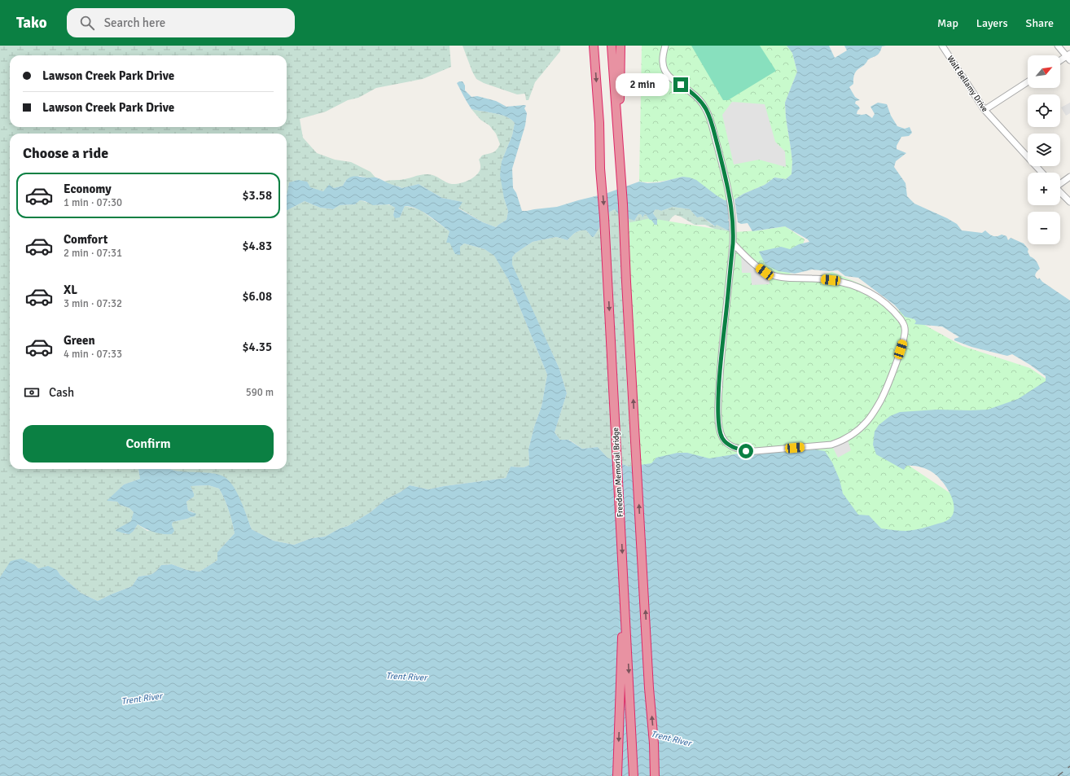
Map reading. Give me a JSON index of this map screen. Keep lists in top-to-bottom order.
{
  "streets": {
    "highway": ["Freedom Memorial Bridge"],
    "street": ["Walt Bellamy Drive"]
  },
  "water": ["Trent River"],
  "north": "top right",
  "page": {
    "header": "Tako",
    "search": "Search here",
    "nav": ["Map", "Layers", "Share"],
    "map_buttons": ["+", "−"],
    "banner": ["Lawson Creek Park Drive", "Lawson Creek Park Drive"],
    "bubble": "2 min",
    "heading": "Choose a ride",
    "list": [
      {
        "name": "Economy",
        "note": "1 min · 07:30",
        "value": "$3.58"
      },
      {
        "name": "Comfort",
        "note": "2 min · 07:31",
        "value": "$4.83"
      },
      {
        "name": "XL",
        "note": "3 min · 07:32",
        "value": "$6.08"
      },
      {
        "name": "Green",
        "note": "4 min · 07:33",
        "value": "$4.35"
      }
    ],
    "pay": ["Cash", "590 m"],
    "buttons": "Confirm"
  }
}
